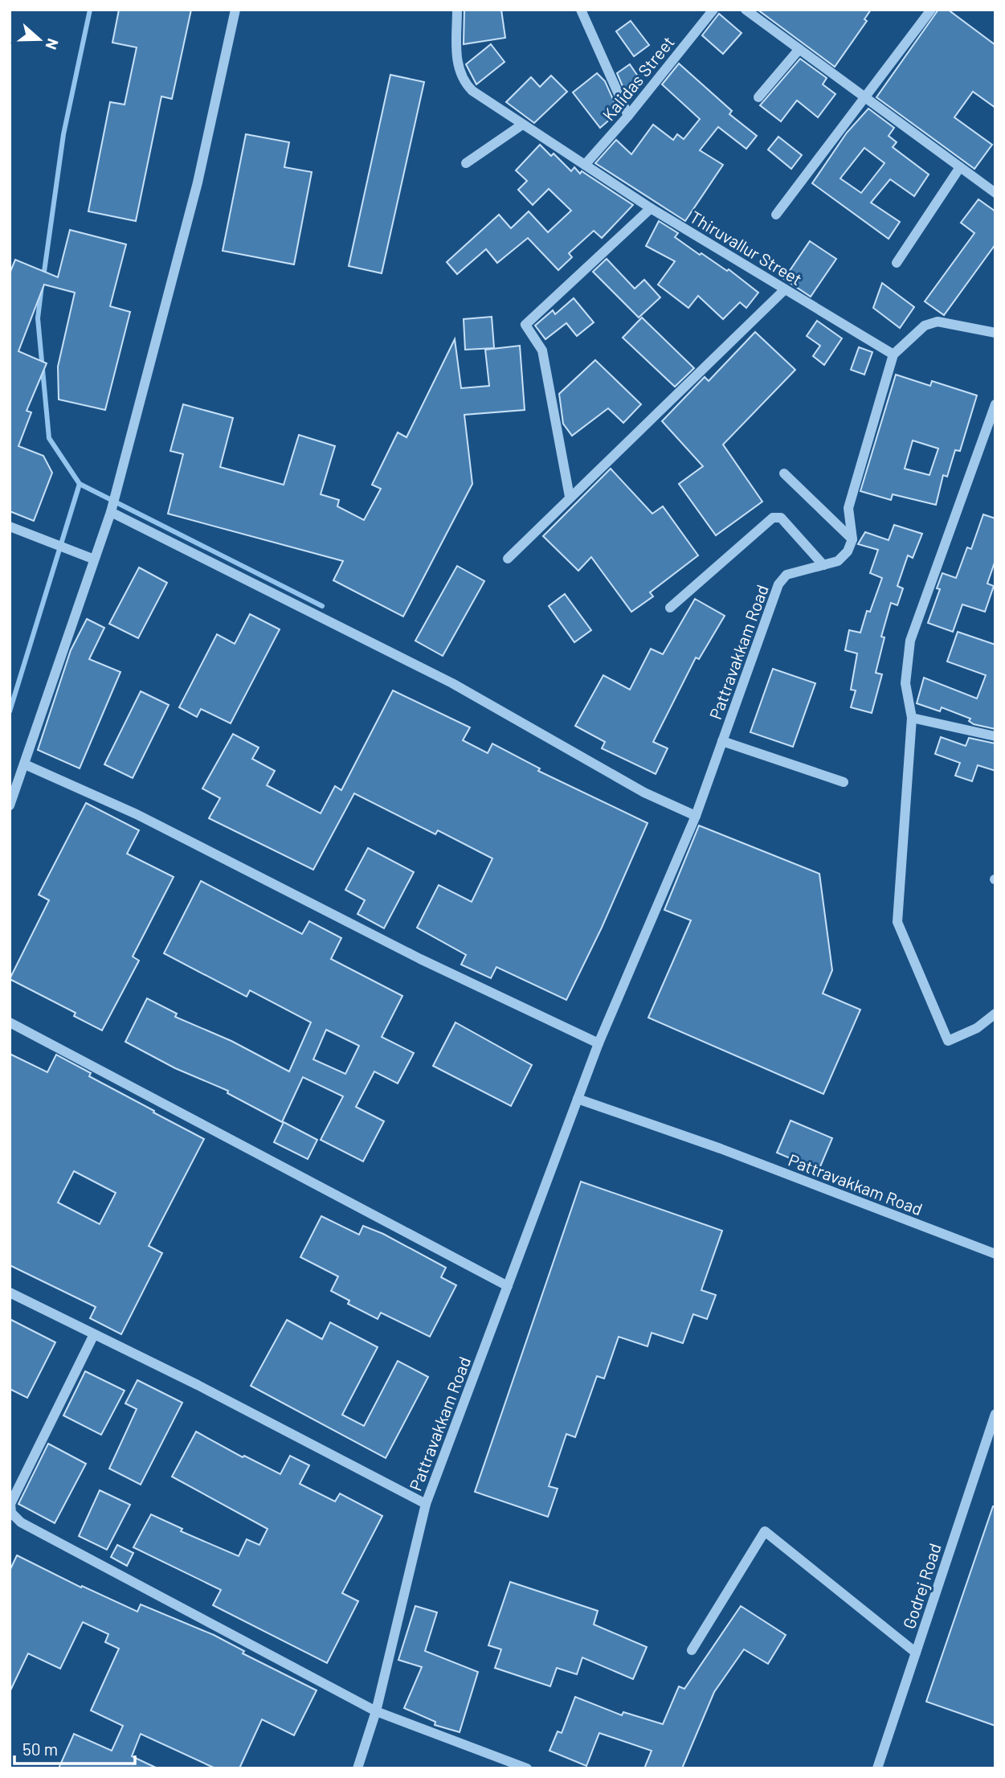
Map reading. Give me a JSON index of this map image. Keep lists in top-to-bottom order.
{
  "streets": {
    "street": [
      "Kalidas Street",
      "Thiruvallur Street",
      "Pattravakkam Road",
      "Godrej Road"
    ]
  },
  "crossings": [
    ["Kalidas Street", "Thiruvallur Street"]
  ],
  "scale_bar": "50 m",
  "north": "right"
}
